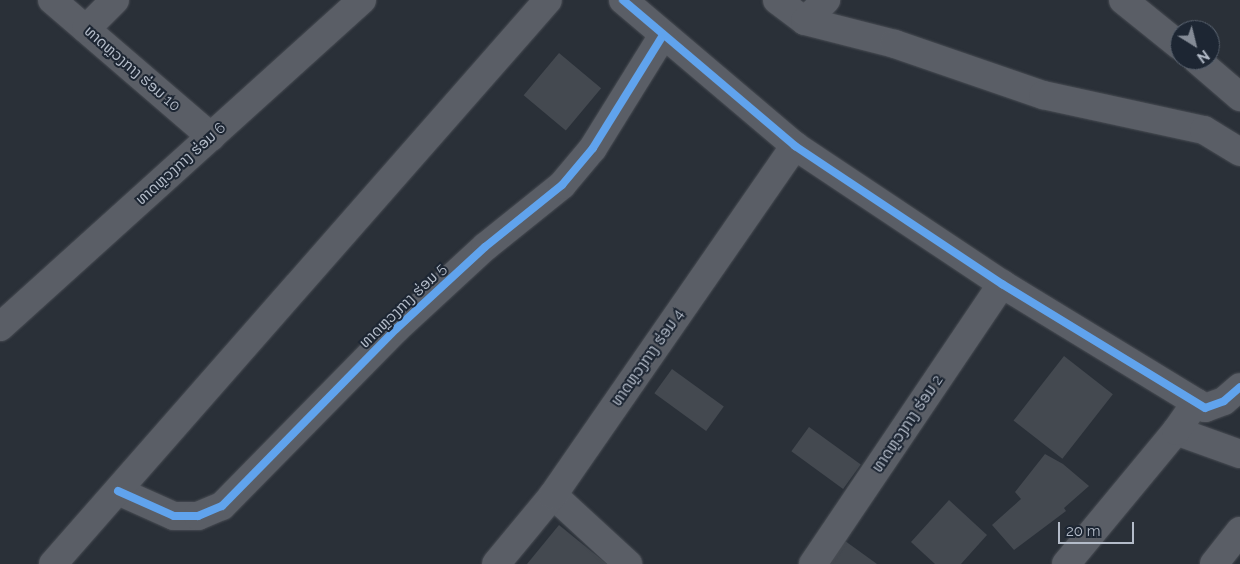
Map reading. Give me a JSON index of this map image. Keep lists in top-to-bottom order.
{
  "streets": {
    "street": [
      "ທາດຫຼວງກາງ ຮ່ອມ 10",
      "ທາດຫຼວງກາງ ຮ່ອມ 6",
      "ທາດຫຼວງກາງ ຮ່ອມ 5",
      "ທາດຫຼວງກາງ ຮ່ອມ 4",
      "ທາດຫຼວງກາງ ຮ່ອມ 2"
    ]
  },
  "crossings": [
    ["ທາດຫຼວງກາງ ຮ່ອມ 10", "ທາດຫຼວງກາງ ຮ່ອມ 6"]
  ],
  "scale_bar": "20 m",
  "north": "bottom right"
}
